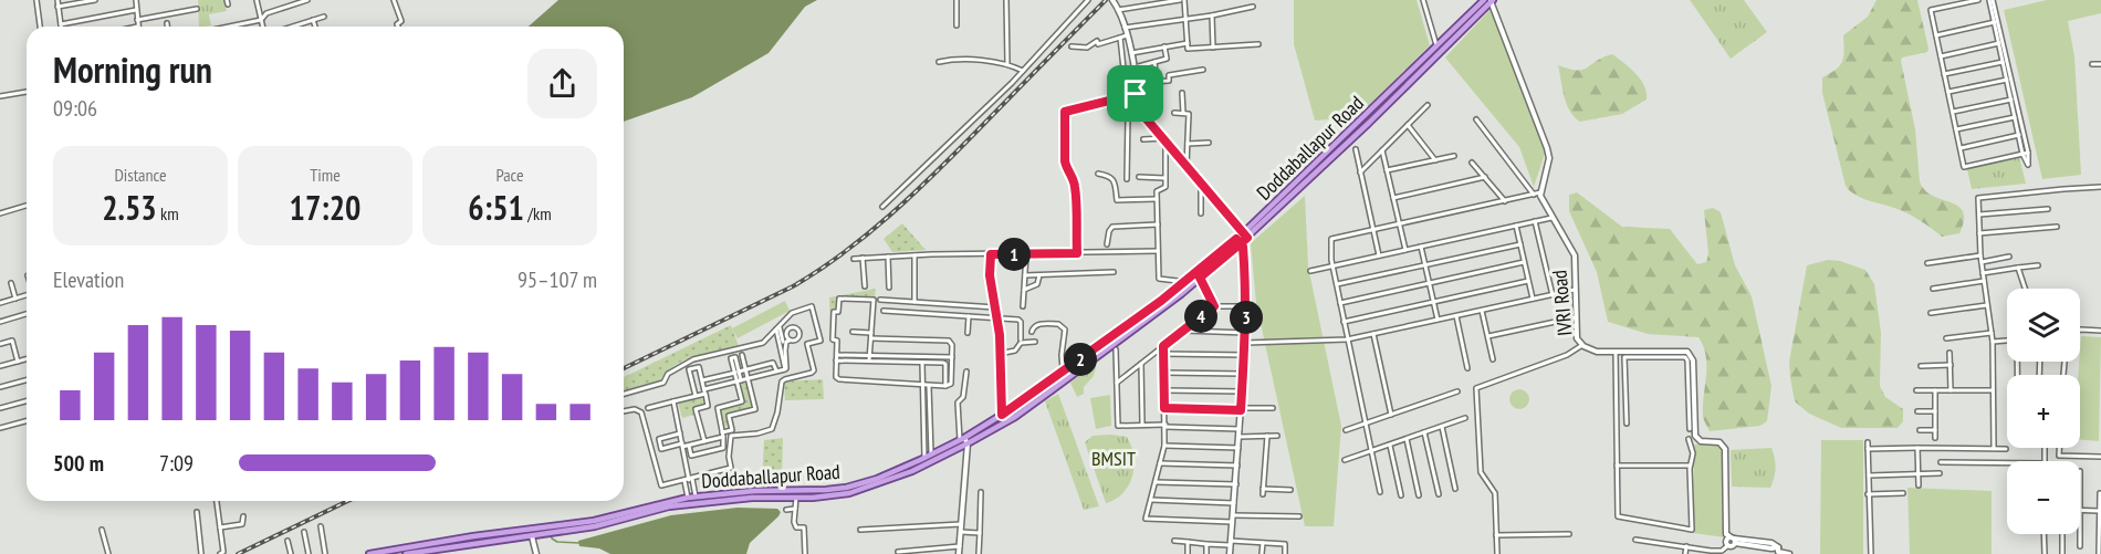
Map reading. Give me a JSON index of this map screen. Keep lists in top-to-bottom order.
{
  "streets": {
    "main road": ["Doddaballapur Road", "IVRI Road"]
  },
  "parks": ["BMSIT"],
  "page": {
    "heading": ["Morning run", "09:06"],
    "stats": [
      ["Distance", "2.53 km"],
      ["Time", "17:20"],
      ["Pace", "6:51 /km"]
    ],
    "pins": [
      "1",
      "4",
      "3",
      "2"
    ],
    "chart": ["Elevation", "95–107 m"],
    "map_buttons": ["+", "−"],
    "list": [
      {
        "name": "500 m",
        "note": "7:09"
      }
    ]
  }
}
